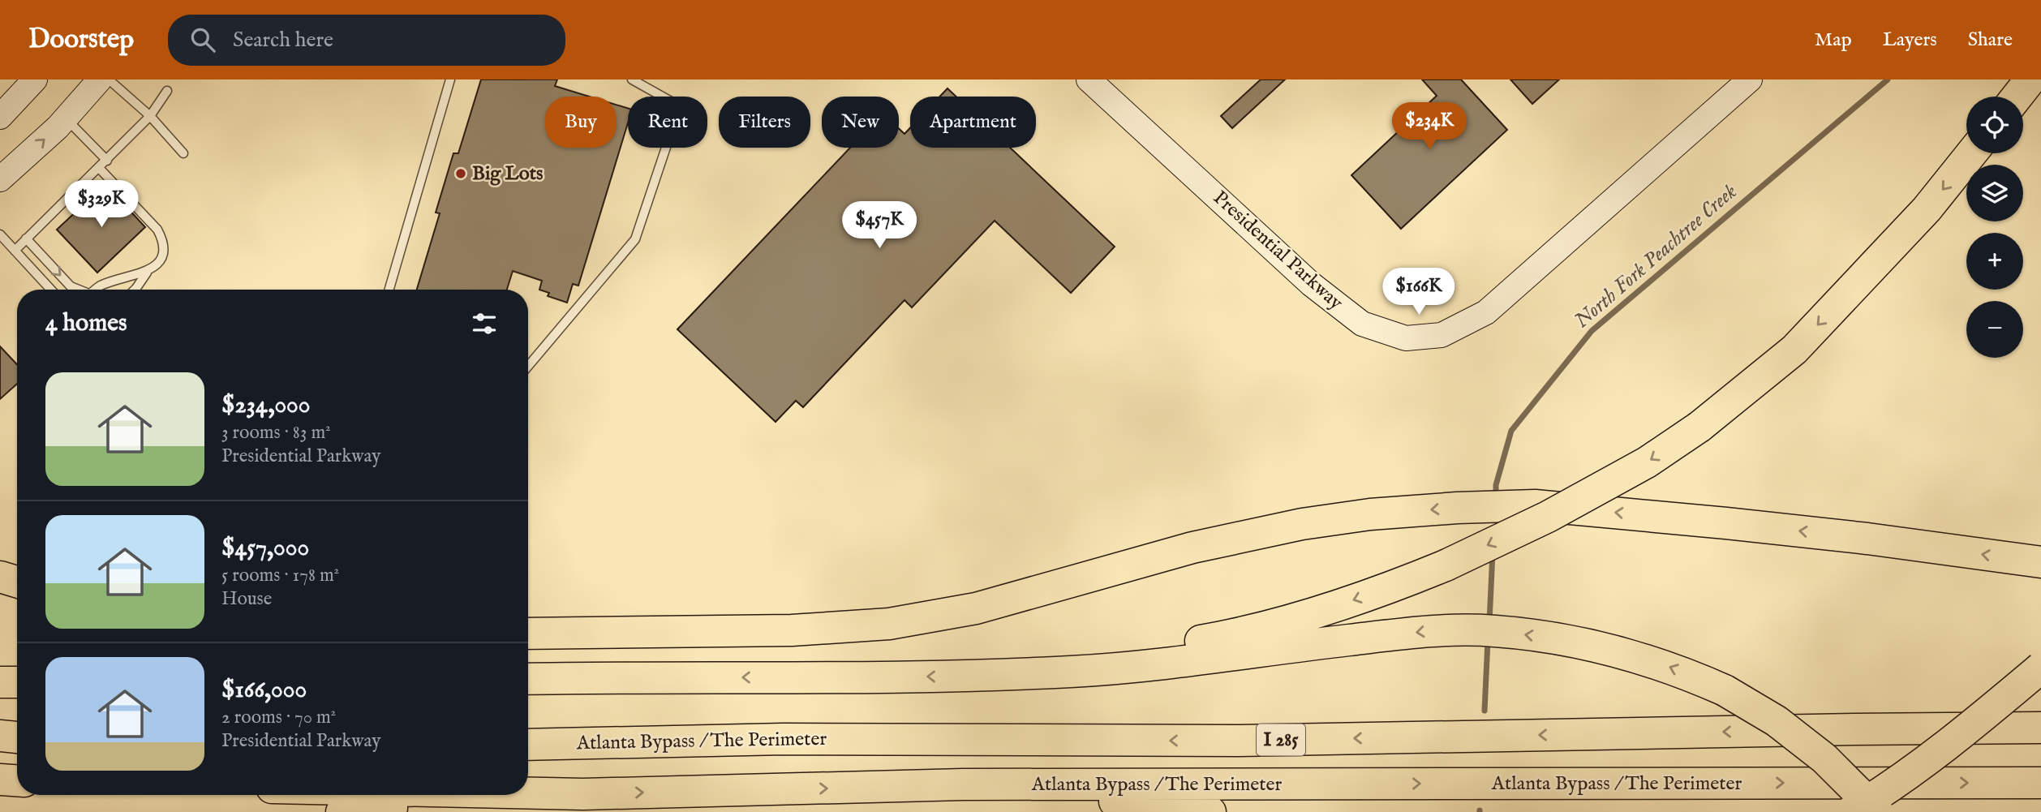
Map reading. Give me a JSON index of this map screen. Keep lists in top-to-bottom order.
{
  "streets": {
    "highway": ["I 285", "Atlanta Bypass / The Perimeter"],
    "street": ["Presidential Parkway"]
  },
  "water": ["North Fork Peachtree Creek"],
  "places": ["Big Lots"],
  "page": {
    "header": "Doorstep",
    "search": "Search here",
    "nav": ["Map", "Layers", "Share"],
    "map_buttons": ["+", "−"],
    "chip": [
      "Buy",
      "Rent",
      "Filters",
      "New",
      "Apartment"
    ],
    "price": [
      "$234K",
      "$329K",
      "$457K",
      "$166K"
    ],
    "heading": "4 homes",
    "list": [
      {
        "name": "$234,000",
        "note": "3 rooms · 83 m² · Presidential Parkway"
      },
      {
        "name": "$457,000",
        "note": "5 rooms · 178 m² · House"
      },
      {
        "name": "$166,000",
        "note": "2 rooms · 70 m² · Presidential Parkway"
      }
    ]
  }
}
